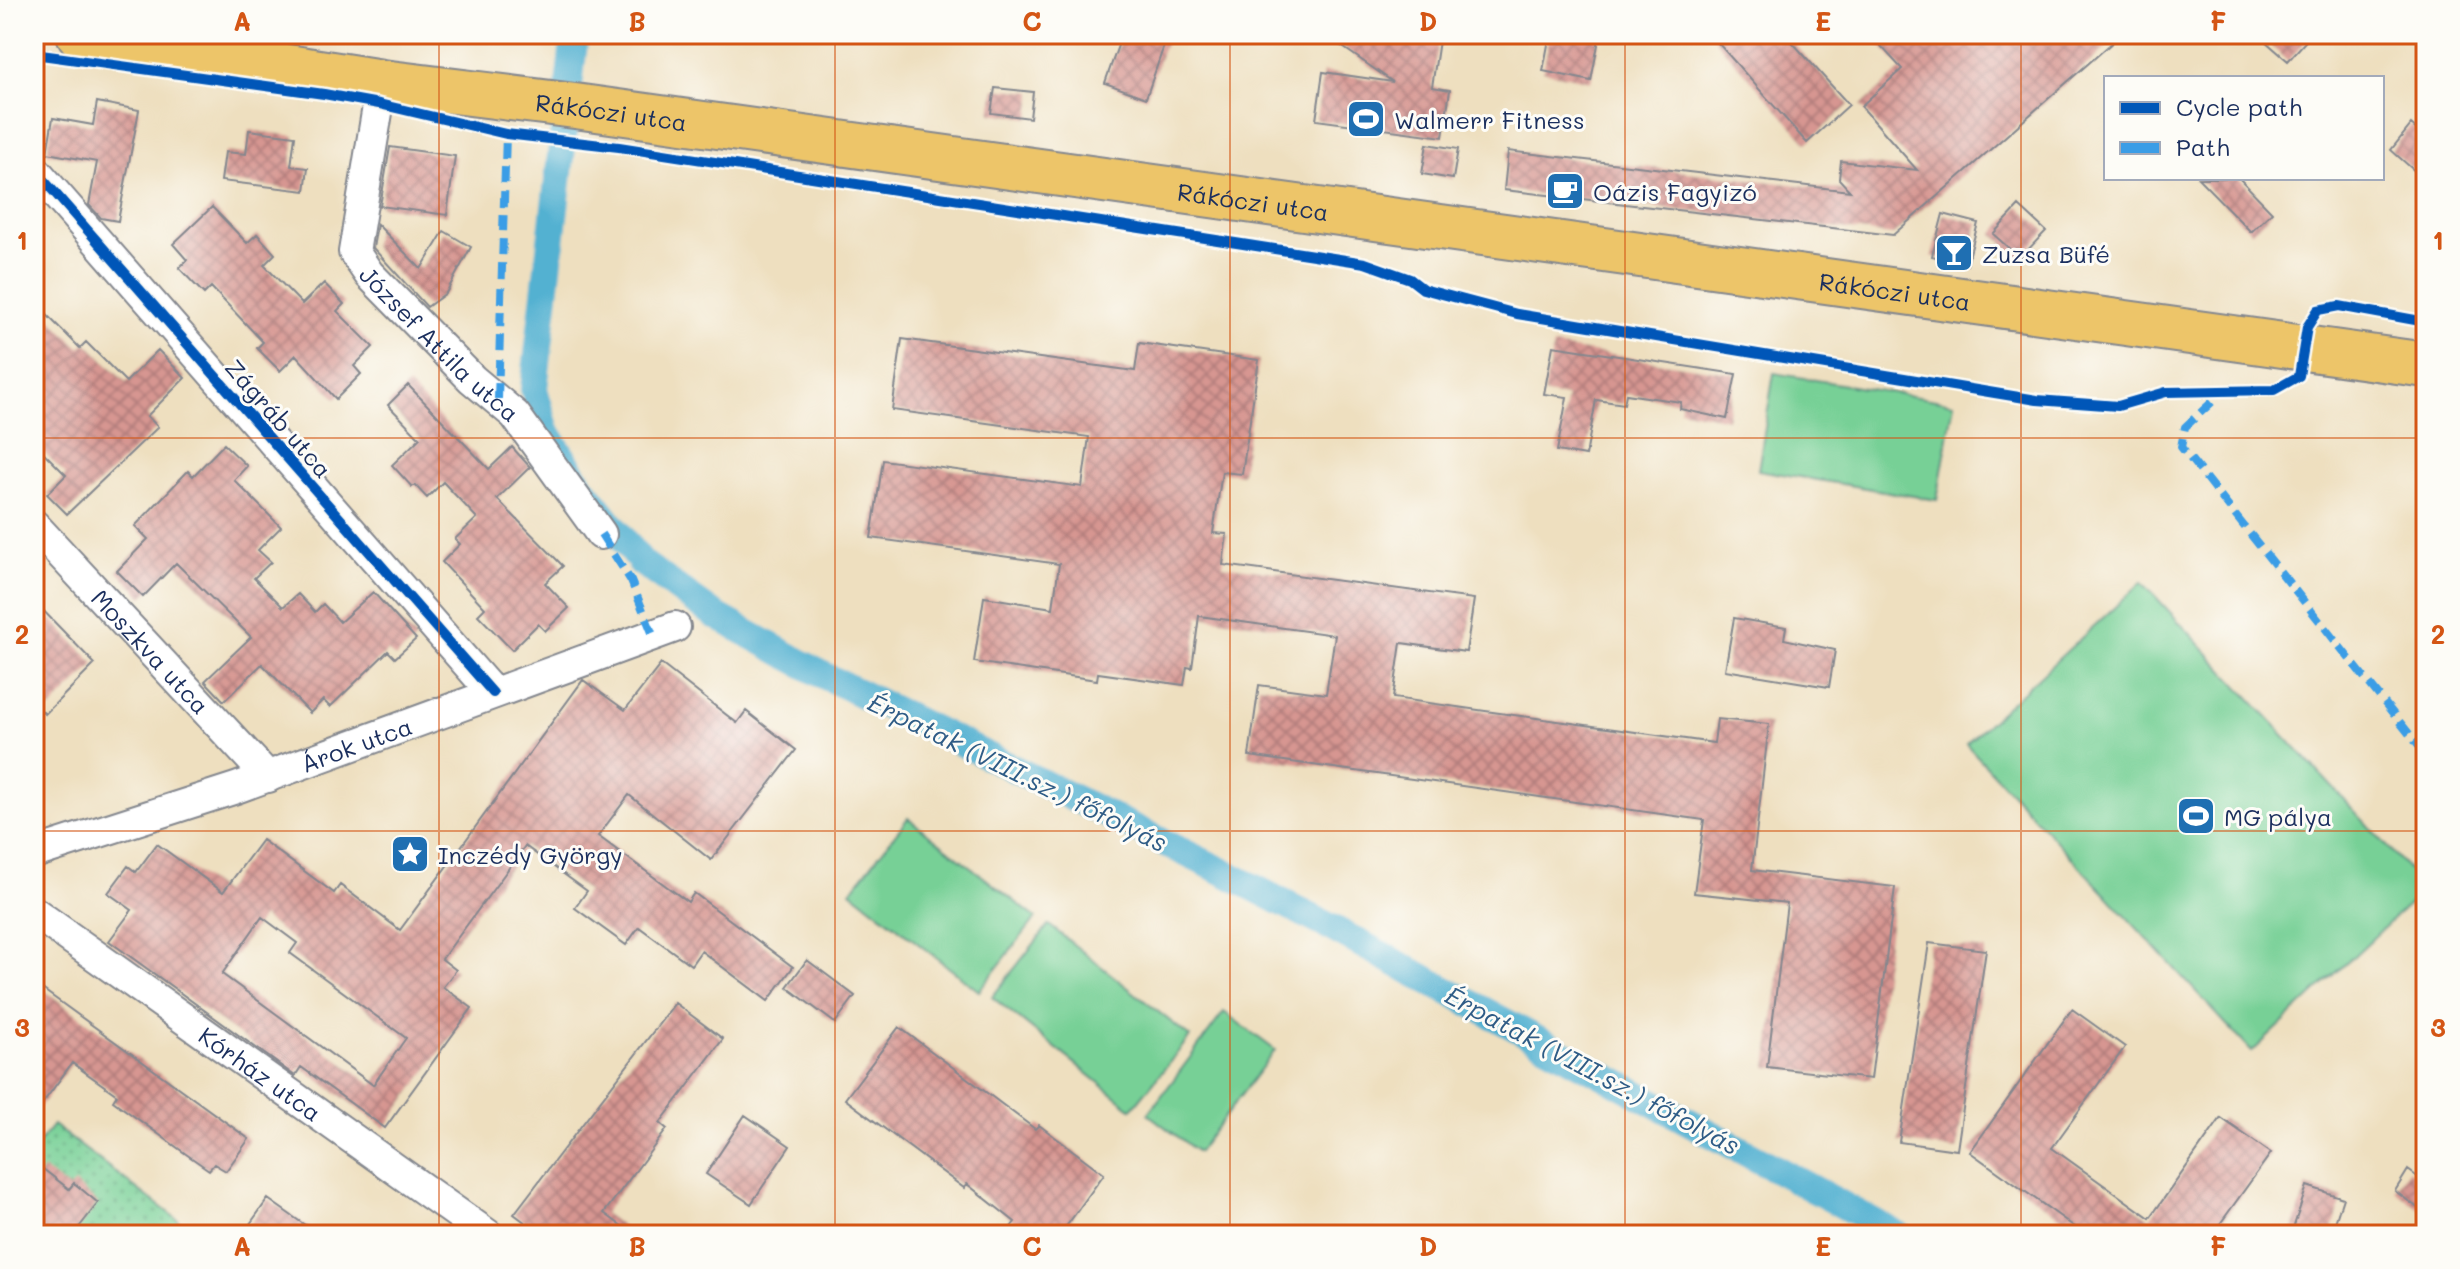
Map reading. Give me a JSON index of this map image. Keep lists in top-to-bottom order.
{
  "streets": {
    "main road": ["Rákóczi utca"],
    "street": [
      "József Attila utca",
      "Zágráb utca",
      "Moszkva utca",
      "Árok utca",
      "Kórház utca"
    ]
  },
  "crossings": [
    ["Rákóczi utca", "József Attila utca"],
    ["Zágráb utca", "Árok utca"],
    ["Moszkva utca", "Árok utca"]
  ],
  "water": ["Érpatak (VIII.sz.) főfolyás"],
  "places": {
    "sports": ["Walmerr Fitness", "MG pálya"],
    "cafe": ["Oázis Fagyizó"],
    "bar": ["Zuzsa Büfé"],
    "place": ["Inczédy György"]
  },
  "legend": ["Cycle path", "Path"],
  "grid": {
    "columns": [
      "A",
      "B",
      "C",
      "D",
      "E",
      "F"
    ],
    "rows": ["1", "2", "3"]
  }
}
